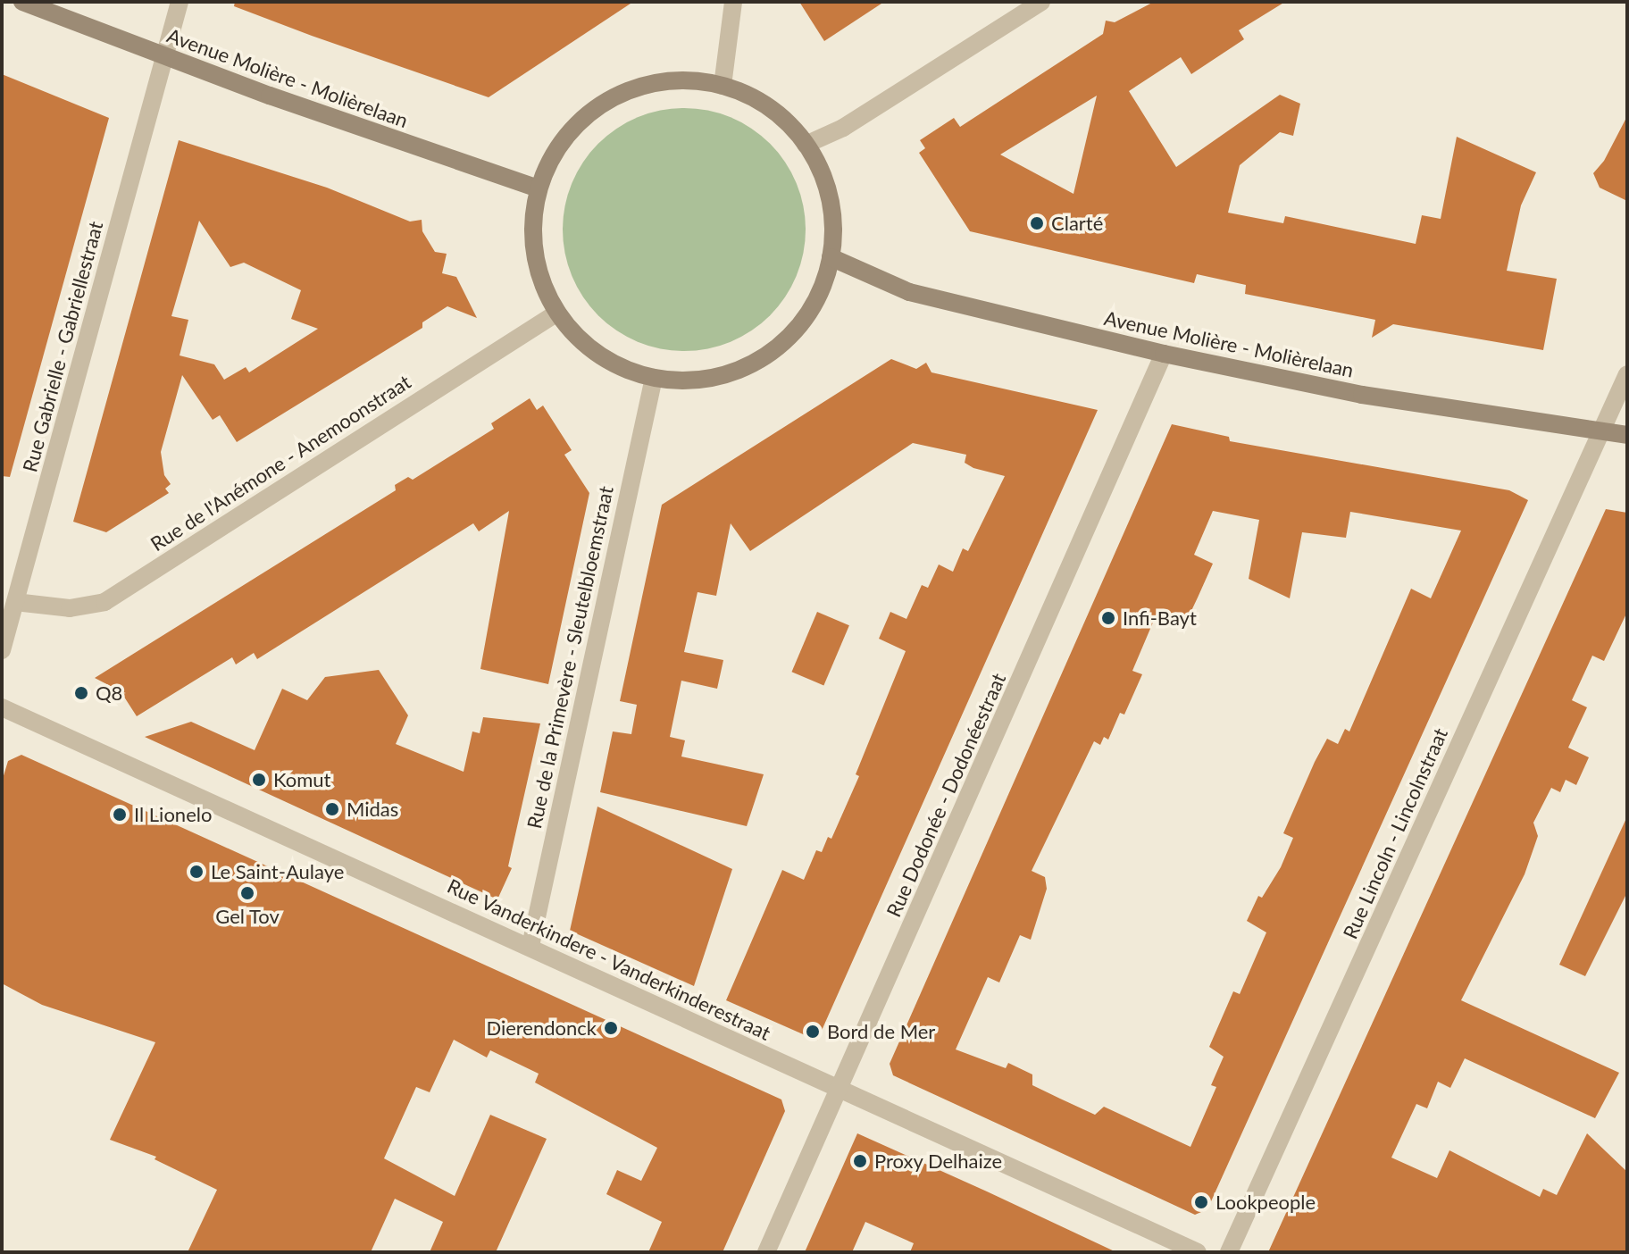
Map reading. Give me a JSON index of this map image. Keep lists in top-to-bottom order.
{
  "streets": {
    "street": [
      "Avenue Molière - Molièrelaan",
      "Rue Gabrielle - Gabriellestraat",
      "Rue de l'Anémone - Anemoonstraat",
      "Rue de la Primevère - Sleutelbloemstraat",
      "Rue Dodonée - Dodonéestraat",
      "Rue Lincoln - Lincolnstraat",
      "Rue Vanderkindere - Vanderkinderestraat"
    ]
  },
  "crossings": [
    ["Avenue Molière - Molièrelaan", "Rue Gabrielle - Gabriellestraat"],
    ["Avenue Molière - Molièrelaan", "Rue Dodonée - Dodonéestraat"],
    ["Avenue Molière - Molièrelaan", "Rue Lincoln - Lincolnstraat"],
    ["Rue Gabrielle - Gabriellestraat", "Rue de l'Anémone - Anemoonstraat"],
    ["Rue de la Primevère - Sleutelbloemstraat", "Rue Vanderkindere - Vanderkinderestraat"],
    ["Rue Dodonée - Dodonéestraat", "Rue Vanderkindere - Vanderkinderestraat"]
  ],
  "places": [
    "Clarté",
    "Infi-Bayt",
    "Q8",
    "Komut",
    "Midas",
    "Il Lionelo",
    "Le Saint-Aulaye",
    "Gel Tov",
    "Dierendonck",
    "Bord de Mer",
    "Proxy Delhaize",
    "Lookpeople"
  ]
}
